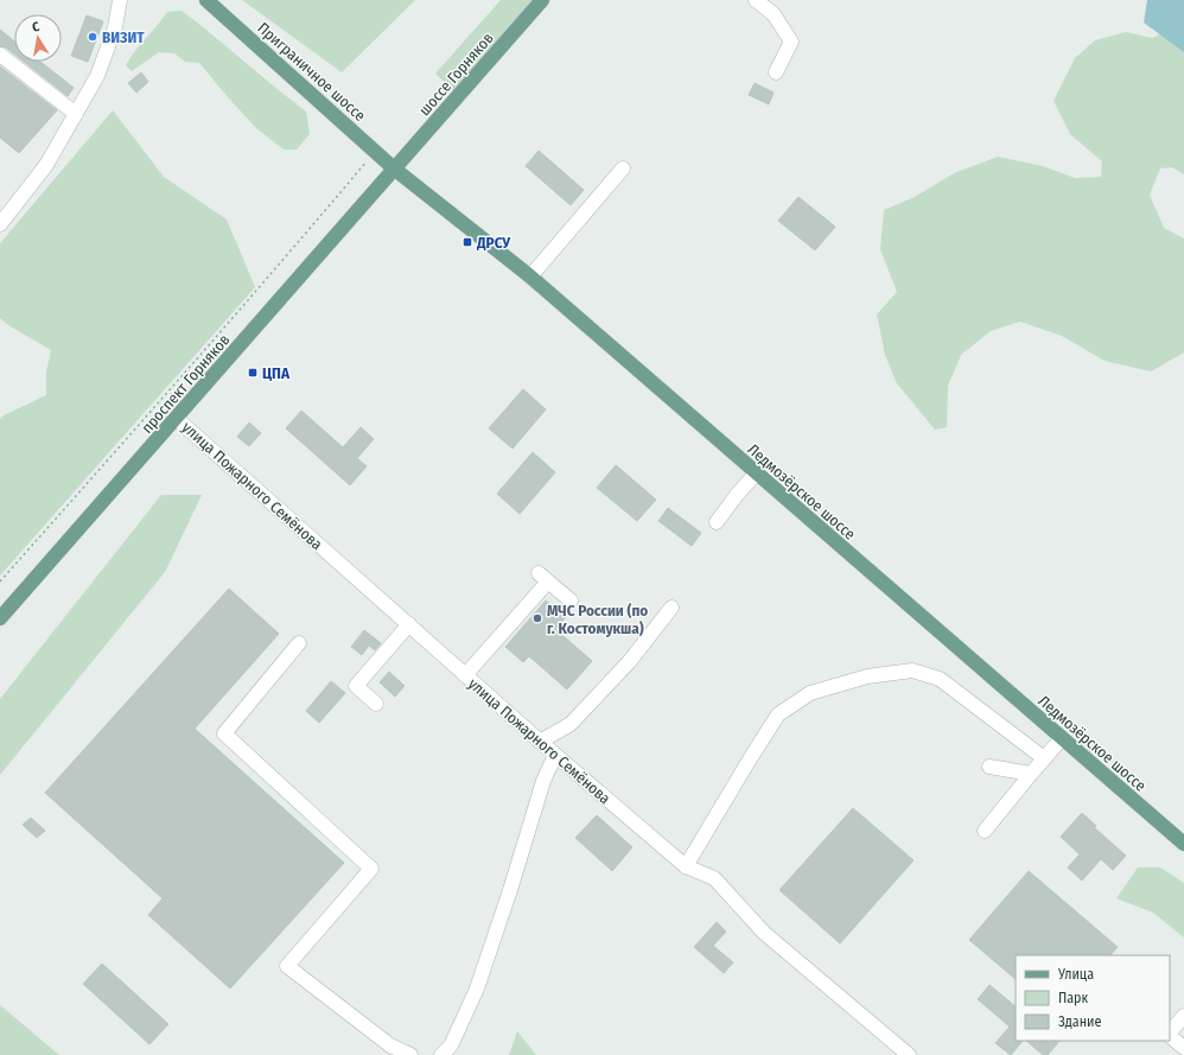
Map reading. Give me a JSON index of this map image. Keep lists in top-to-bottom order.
{
  "streets": {
    "main road": [
      "Приграничное шоссе",
      "шоссе Горняков",
      "проспект Горняков",
      "Ледмозёрское шоссе"
    ],
    "street": ["улица Пожарного Семёнова"]
  },
  "crossings": [
    ["Приграничное шоссе", "шоссе Горняков"],
    ["Приграничное шоссе", "проспект Горняков"],
    ["Приграничное шоссе", "Ледмозёрское шоссе"],
    ["шоссе Горняков", "проспект Горняков"],
    ["шоссе Горняков", "Ледмозёрское шоссе"],
    ["проспект Горняков", "улица Пожарного Семёнова"],
    ["проспект Горняков", "Ледмозёрское шоссе"]
  ],
  "places": {
    "other": ["ВИЗИТ", "МЧС России (по г. Костомукша)"],
    "transit": ["ДРСУ", "ЦПА"]
  },
  "legend": ["Улица", "Парк", "Здание"],
  "north": "top"
}
